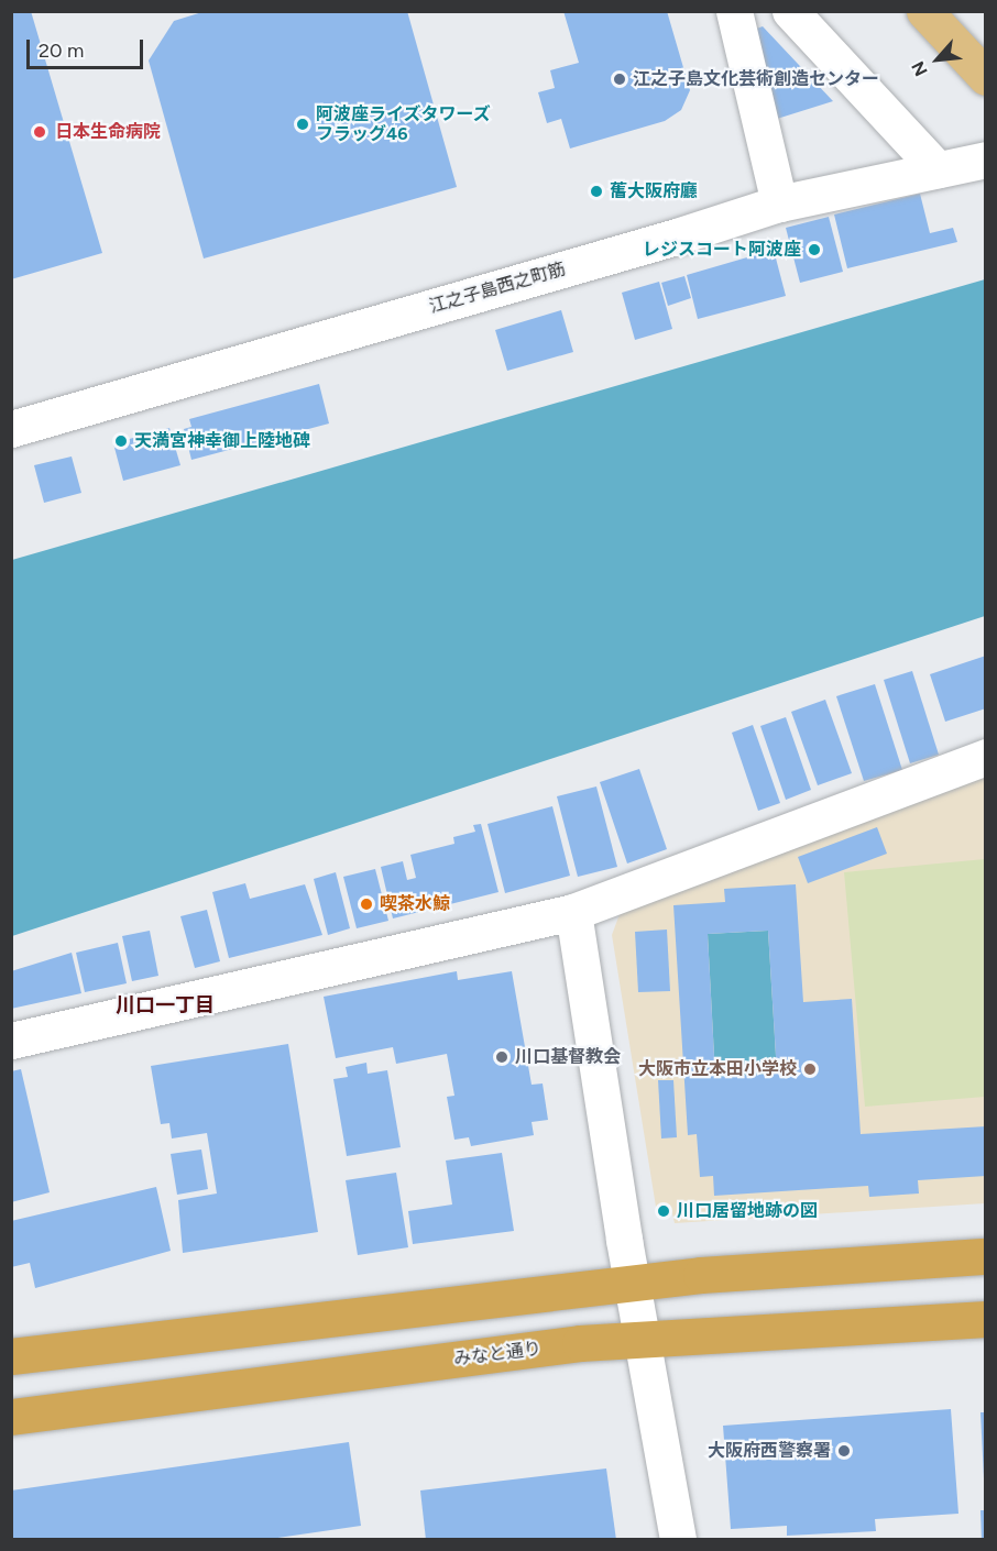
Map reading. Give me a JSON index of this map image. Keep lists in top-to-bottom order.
{
  "streets": {
    "highway": ["みなと通り"],
    "street": ["江之子島西之町筋"]
  },
  "districts": ["川口一丁目"],
  "places": [
    "江之子島文化芸術創造センター",
    "阿波座ライズタワーズ フラッグ46",
    "日本生命病院",
    "𦾔大阪府廳",
    "レジスコート阿波座",
    "天満宮神幸御上陸地碑",
    "喫茶水鯨",
    "川口基督教会",
    "大阪市立本田小学校",
    "川口居留地跡の図",
    "大阪府西警察署"
  ],
  "scale_bar": "20 m",
  "north": "bottom left"
}
